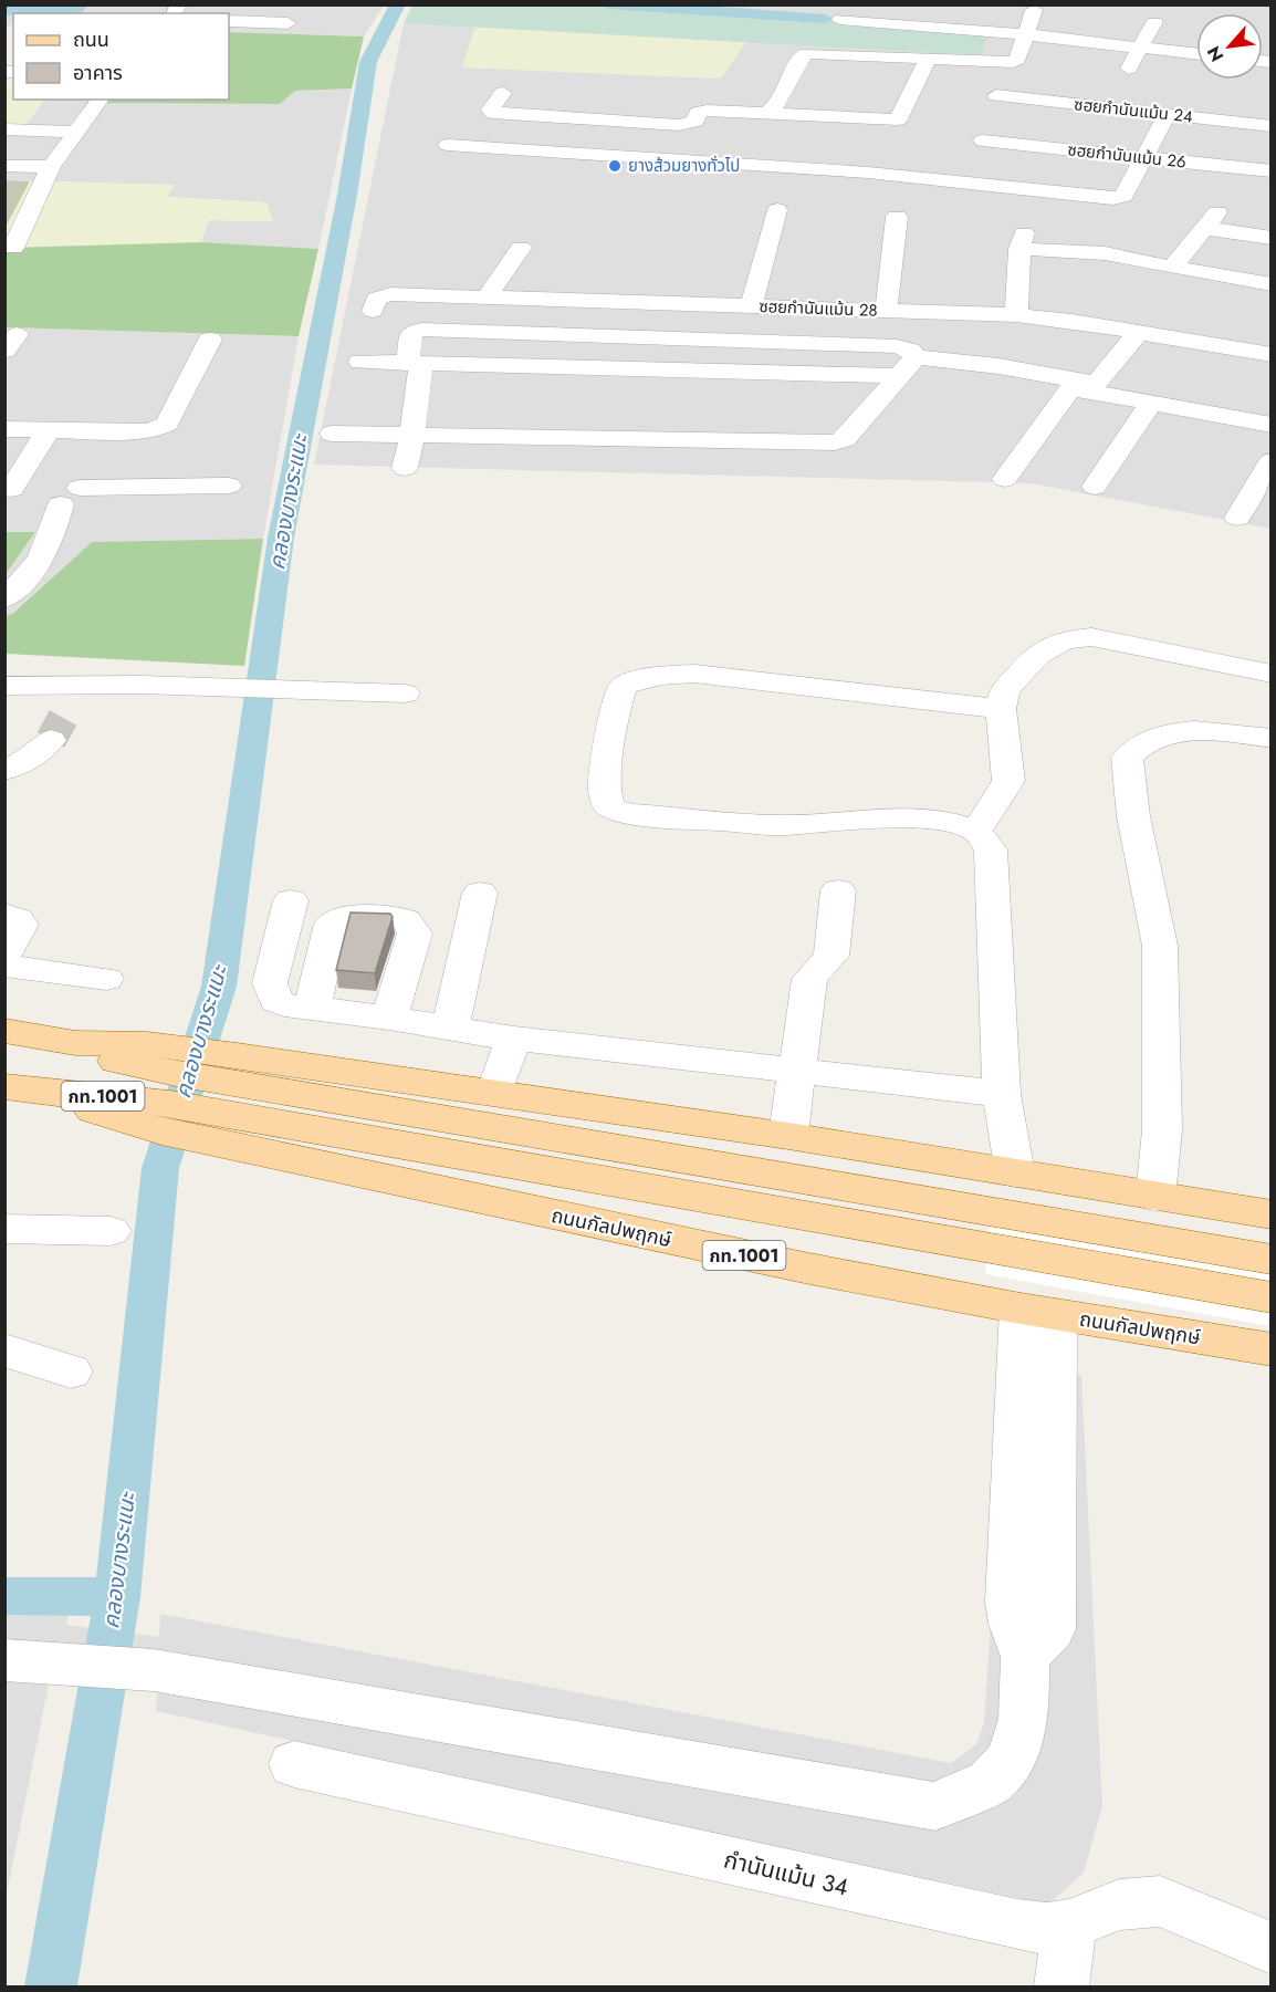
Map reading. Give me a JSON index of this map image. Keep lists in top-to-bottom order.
{
  "streets": {
    "main road": ["กท.1001", "ถนนกัลปพฤกษ์"],
    "street": [
      "ซฮยกำนันแม้น 24",
      "ซฮยกำนันแม้น 26",
      "ซฮยกำนันแม้น 28",
      "กำนันแม้น 34"
    ]
  },
  "water": ["คลองบางระแนะ"],
  "places": ["ยางส้วมยางทั่วไป"],
  "legend": ["ถนน", "อาคาร"],
  "north": "bottom left"
}
